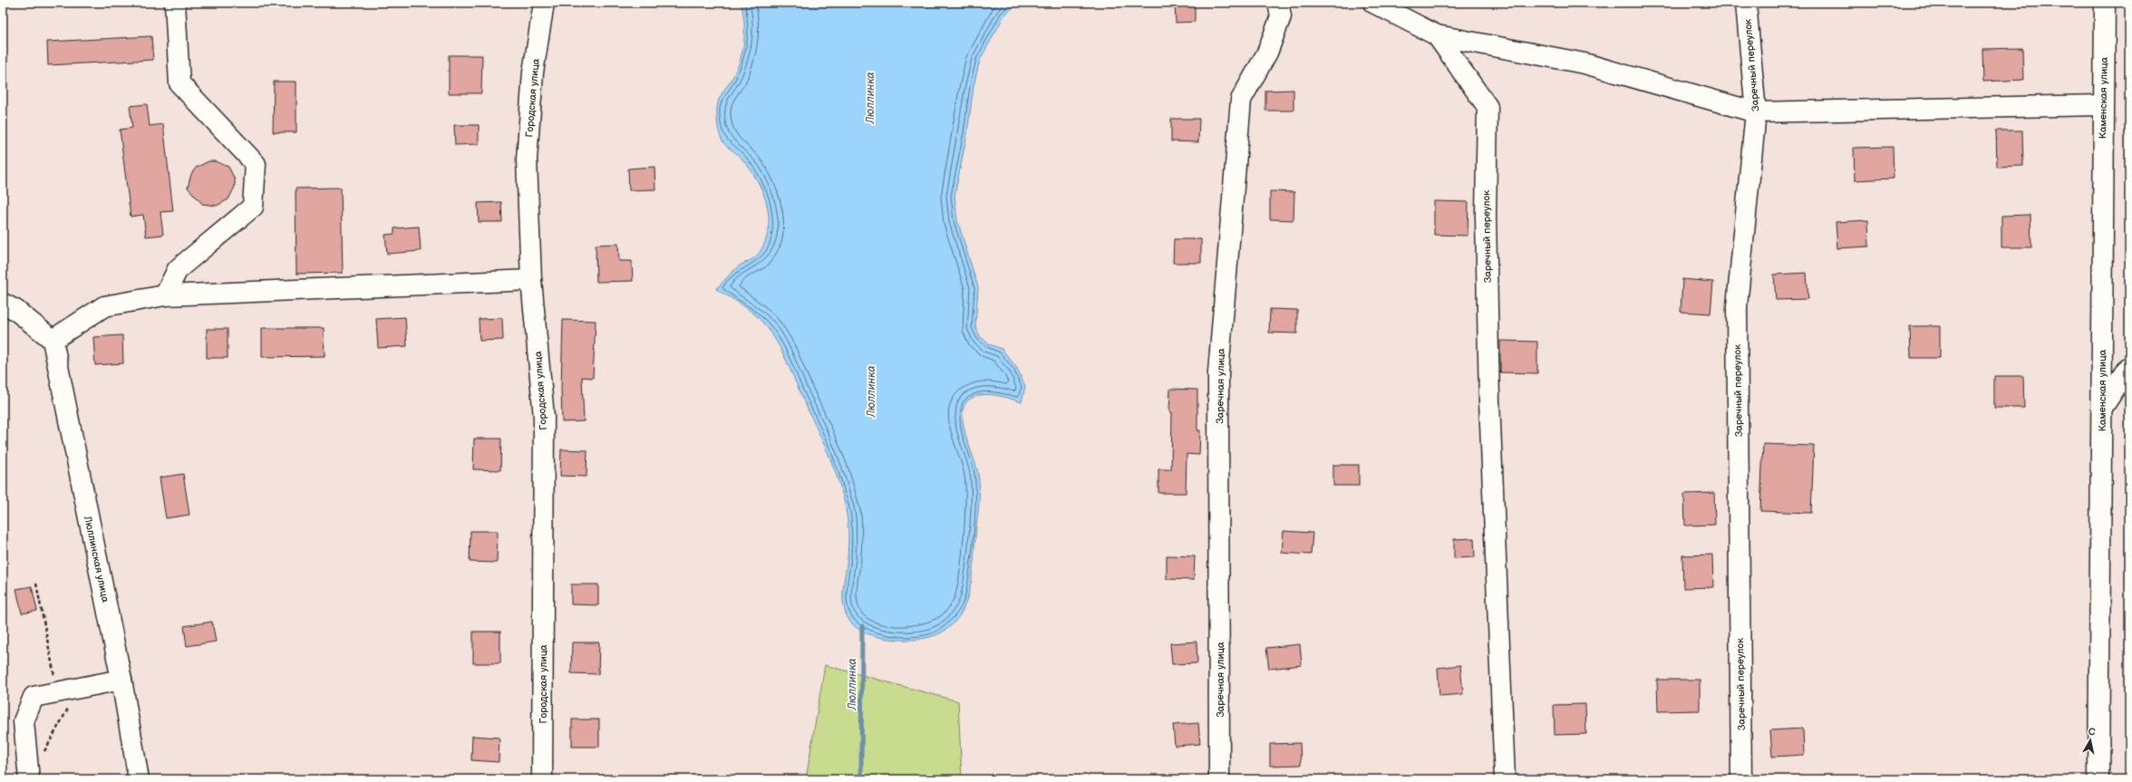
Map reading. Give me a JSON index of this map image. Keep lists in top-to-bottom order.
{
  "streets": {
    "street": [
      "Заречный переулок",
      "Городская улица",
      "Каменская улица",
      "Заречная улица",
      "Люллинская улица"
    ]
  },
  "water": ["Люллинка"],
  "north": "top"
}
